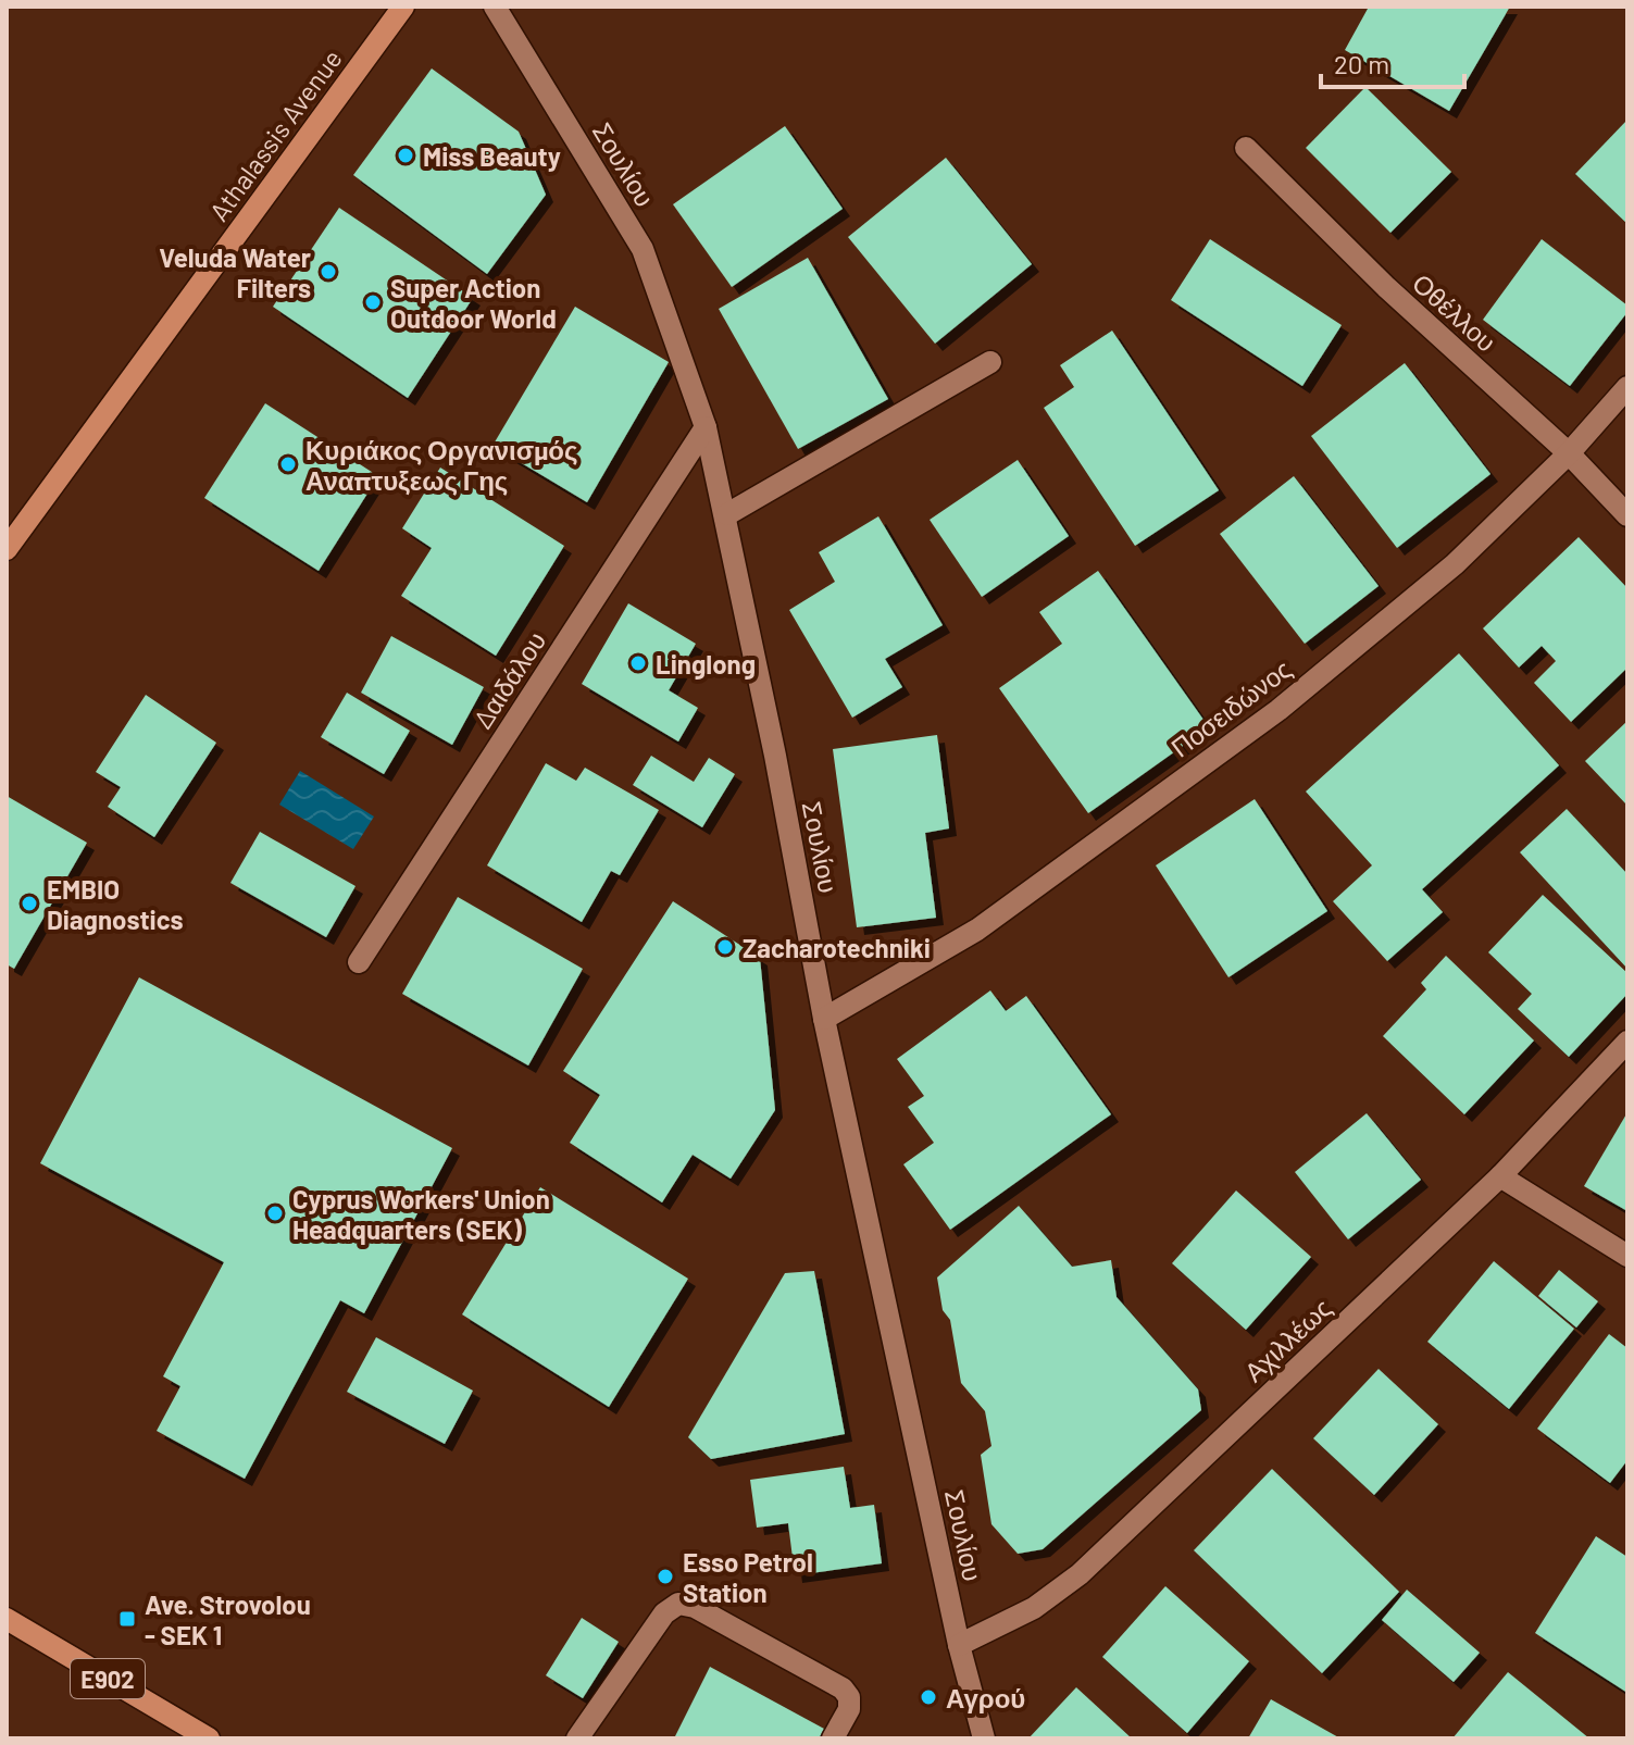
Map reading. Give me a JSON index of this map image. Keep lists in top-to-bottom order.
{
  "streets": {
    "main road": ["Athalassis Avenue", "E902"],
    "street": [
      "Σουλίου",
      "Οθέλλου",
      "Δαιδάλου",
      "Ποσειδώνος",
      "Αχιλλέως"
    ]
  },
  "crossings": [
    ["Σουλίου", "Δαιδάλου"],
    ["Σουλίου", "Ποσειδώνος"],
    ["Σουλίου", "Αχιλλέως"],
    ["Οθέλλου", "Ποσειδώνος"]
  ],
  "places": {
    "other": [
      "Miss Beauty",
      "Veluda Water Filters",
      "Super Action Outdoor World",
      "Κυριάκος Οργανισμός Αναπτυξεως Γης",
      "Linglong",
      "EMBIO Diagnostics",
      "Zacharotechniki",
      "Cyprus Workers' Union Headquarters (SEK)",
      "Esso Petrol Station",
      "Αγρού"
    ],
    "transit": ["Ave. Strovolou - SEK 1"]
  },
  "scale_bar": "20 m"
}
